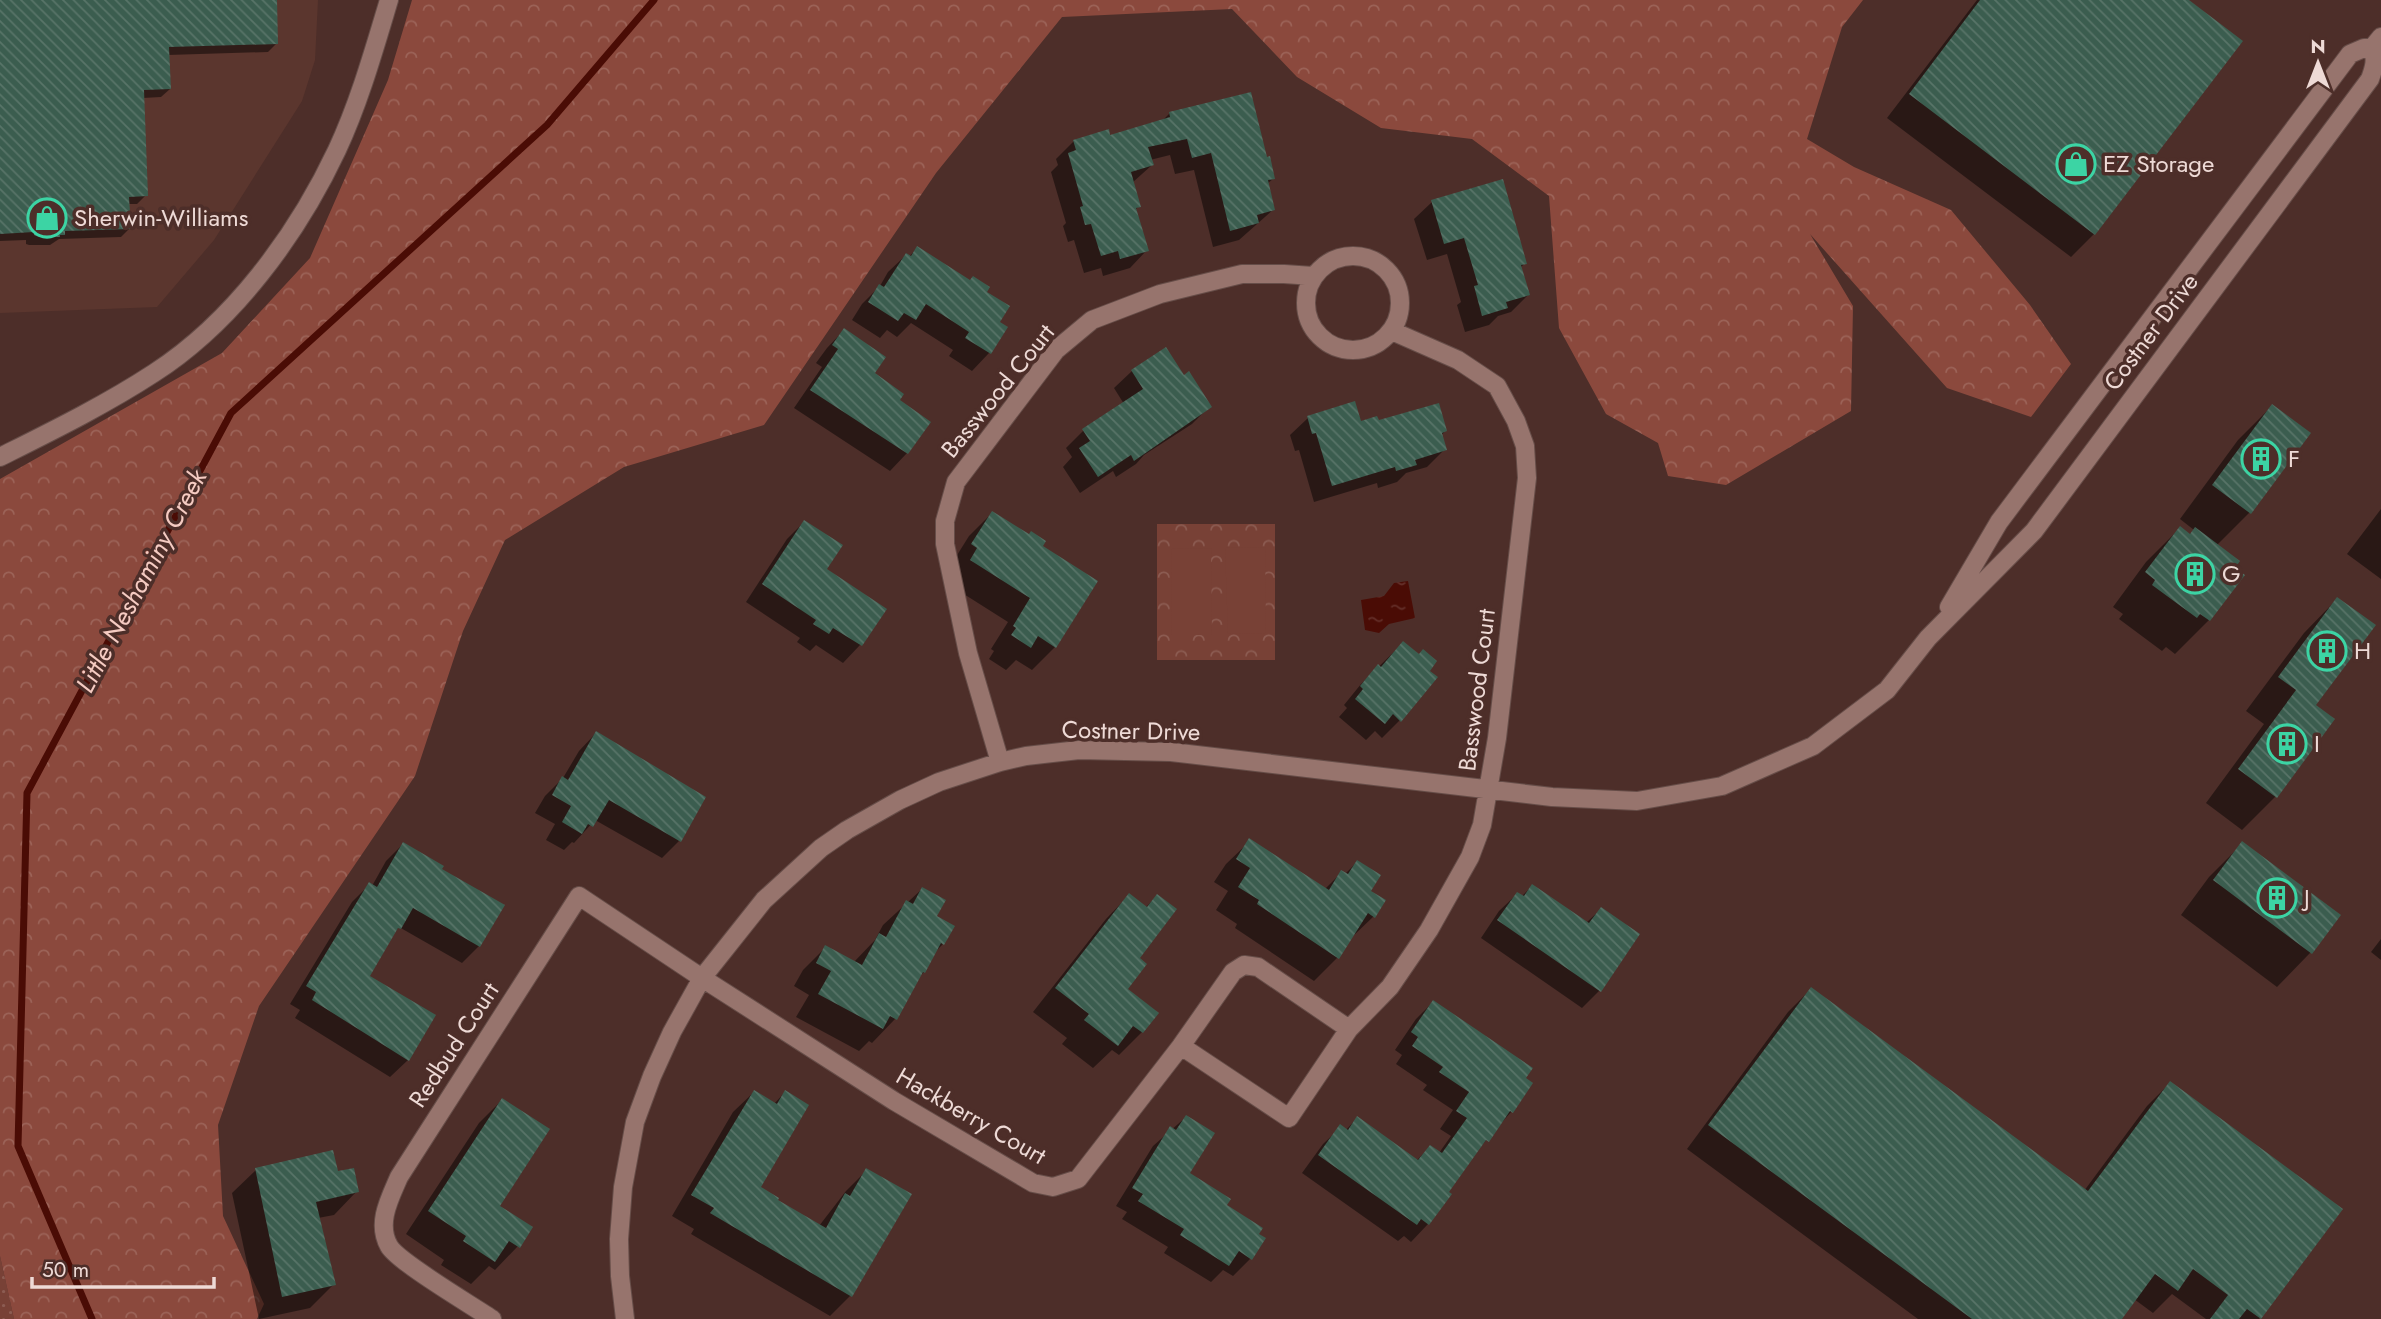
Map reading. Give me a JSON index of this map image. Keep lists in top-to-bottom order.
{
  "streets": {
    "street": [
      "Costner Drive",
      "Basswood Court",
      "Redbud Court",
      "Hackberry Court"
    ]
  },
  "crossings": [
    ["Costner Drive", "Basswood Court"],
    ["Costner Drive", "Redbud Court"],
    ["Costner Drive", "Hackberry Court"],
    ["Basswood Court", "Hackberry Court"],
    ["Redbud Court", "Hackberry Court"]
  ],
  "water": ["Little Neshaminy Creek"],
  "places": {
    "shop": ["EZ Storage", "Sherwin-Williams"],
    "building": [
      "F",
      "G",
      "H",
      "I",
      "J"
    ]
  },
  "scale_bar": "50 m",
  "north": "top"
}
